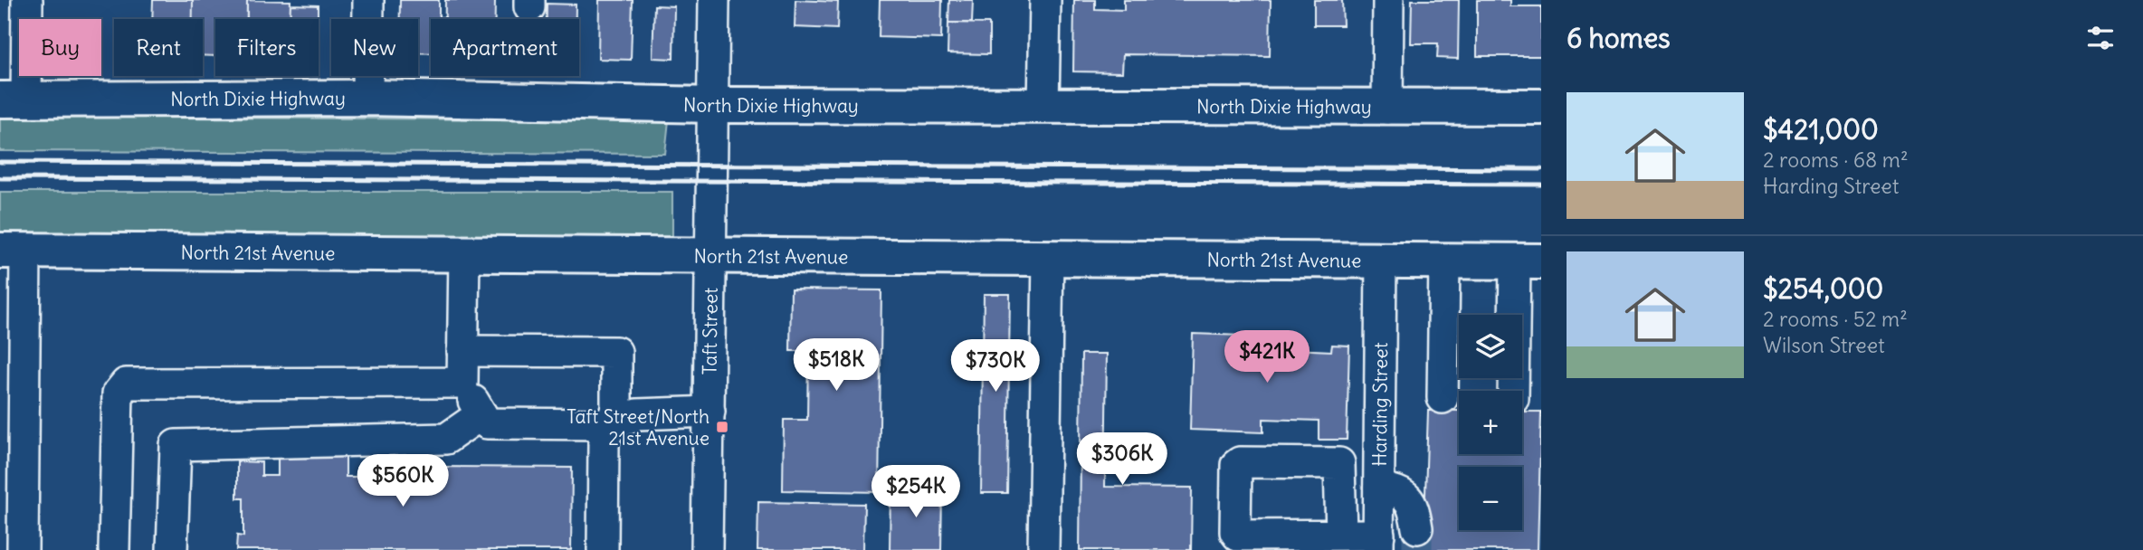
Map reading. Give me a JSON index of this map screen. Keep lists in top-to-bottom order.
{
  "streets": {
    "main road": ["North Dixie Highway", "North 21st Avenue"],
    "street": ["Taft Street", "Harding Street"]
  },
  "crossings": [
    ["North Dixie Highway", "Taft Street"],
    ["North 21st Avenue", "Taft Street"],
    ["North 21st Avenue", "Harding Street"]
  ],
  "places": {
    "transit": ["Taft Street/North 21st Avenue"]
  },
  "page": {
    "heading": "6 homes",
    "chip": [
      "Buy",
      "Rent",
      "Filters",
      "New",
      "Apartment"
    ],
    "list": [
      {
        "name": "$421,000",
        "note": "2 rooms · 68 m² · Harding Street"
      },
      {
        "name": "$254,000",
        "note": "2 rooms · 52 m² · Wilson Street"
      }
    ],
    "map_buttons": ["+", "−"],
    "price": [
      "$421K",
      "$518K",
      "$730K",
      "$306K",
      "$560K",
      "$254K"
    ]
  }
}
